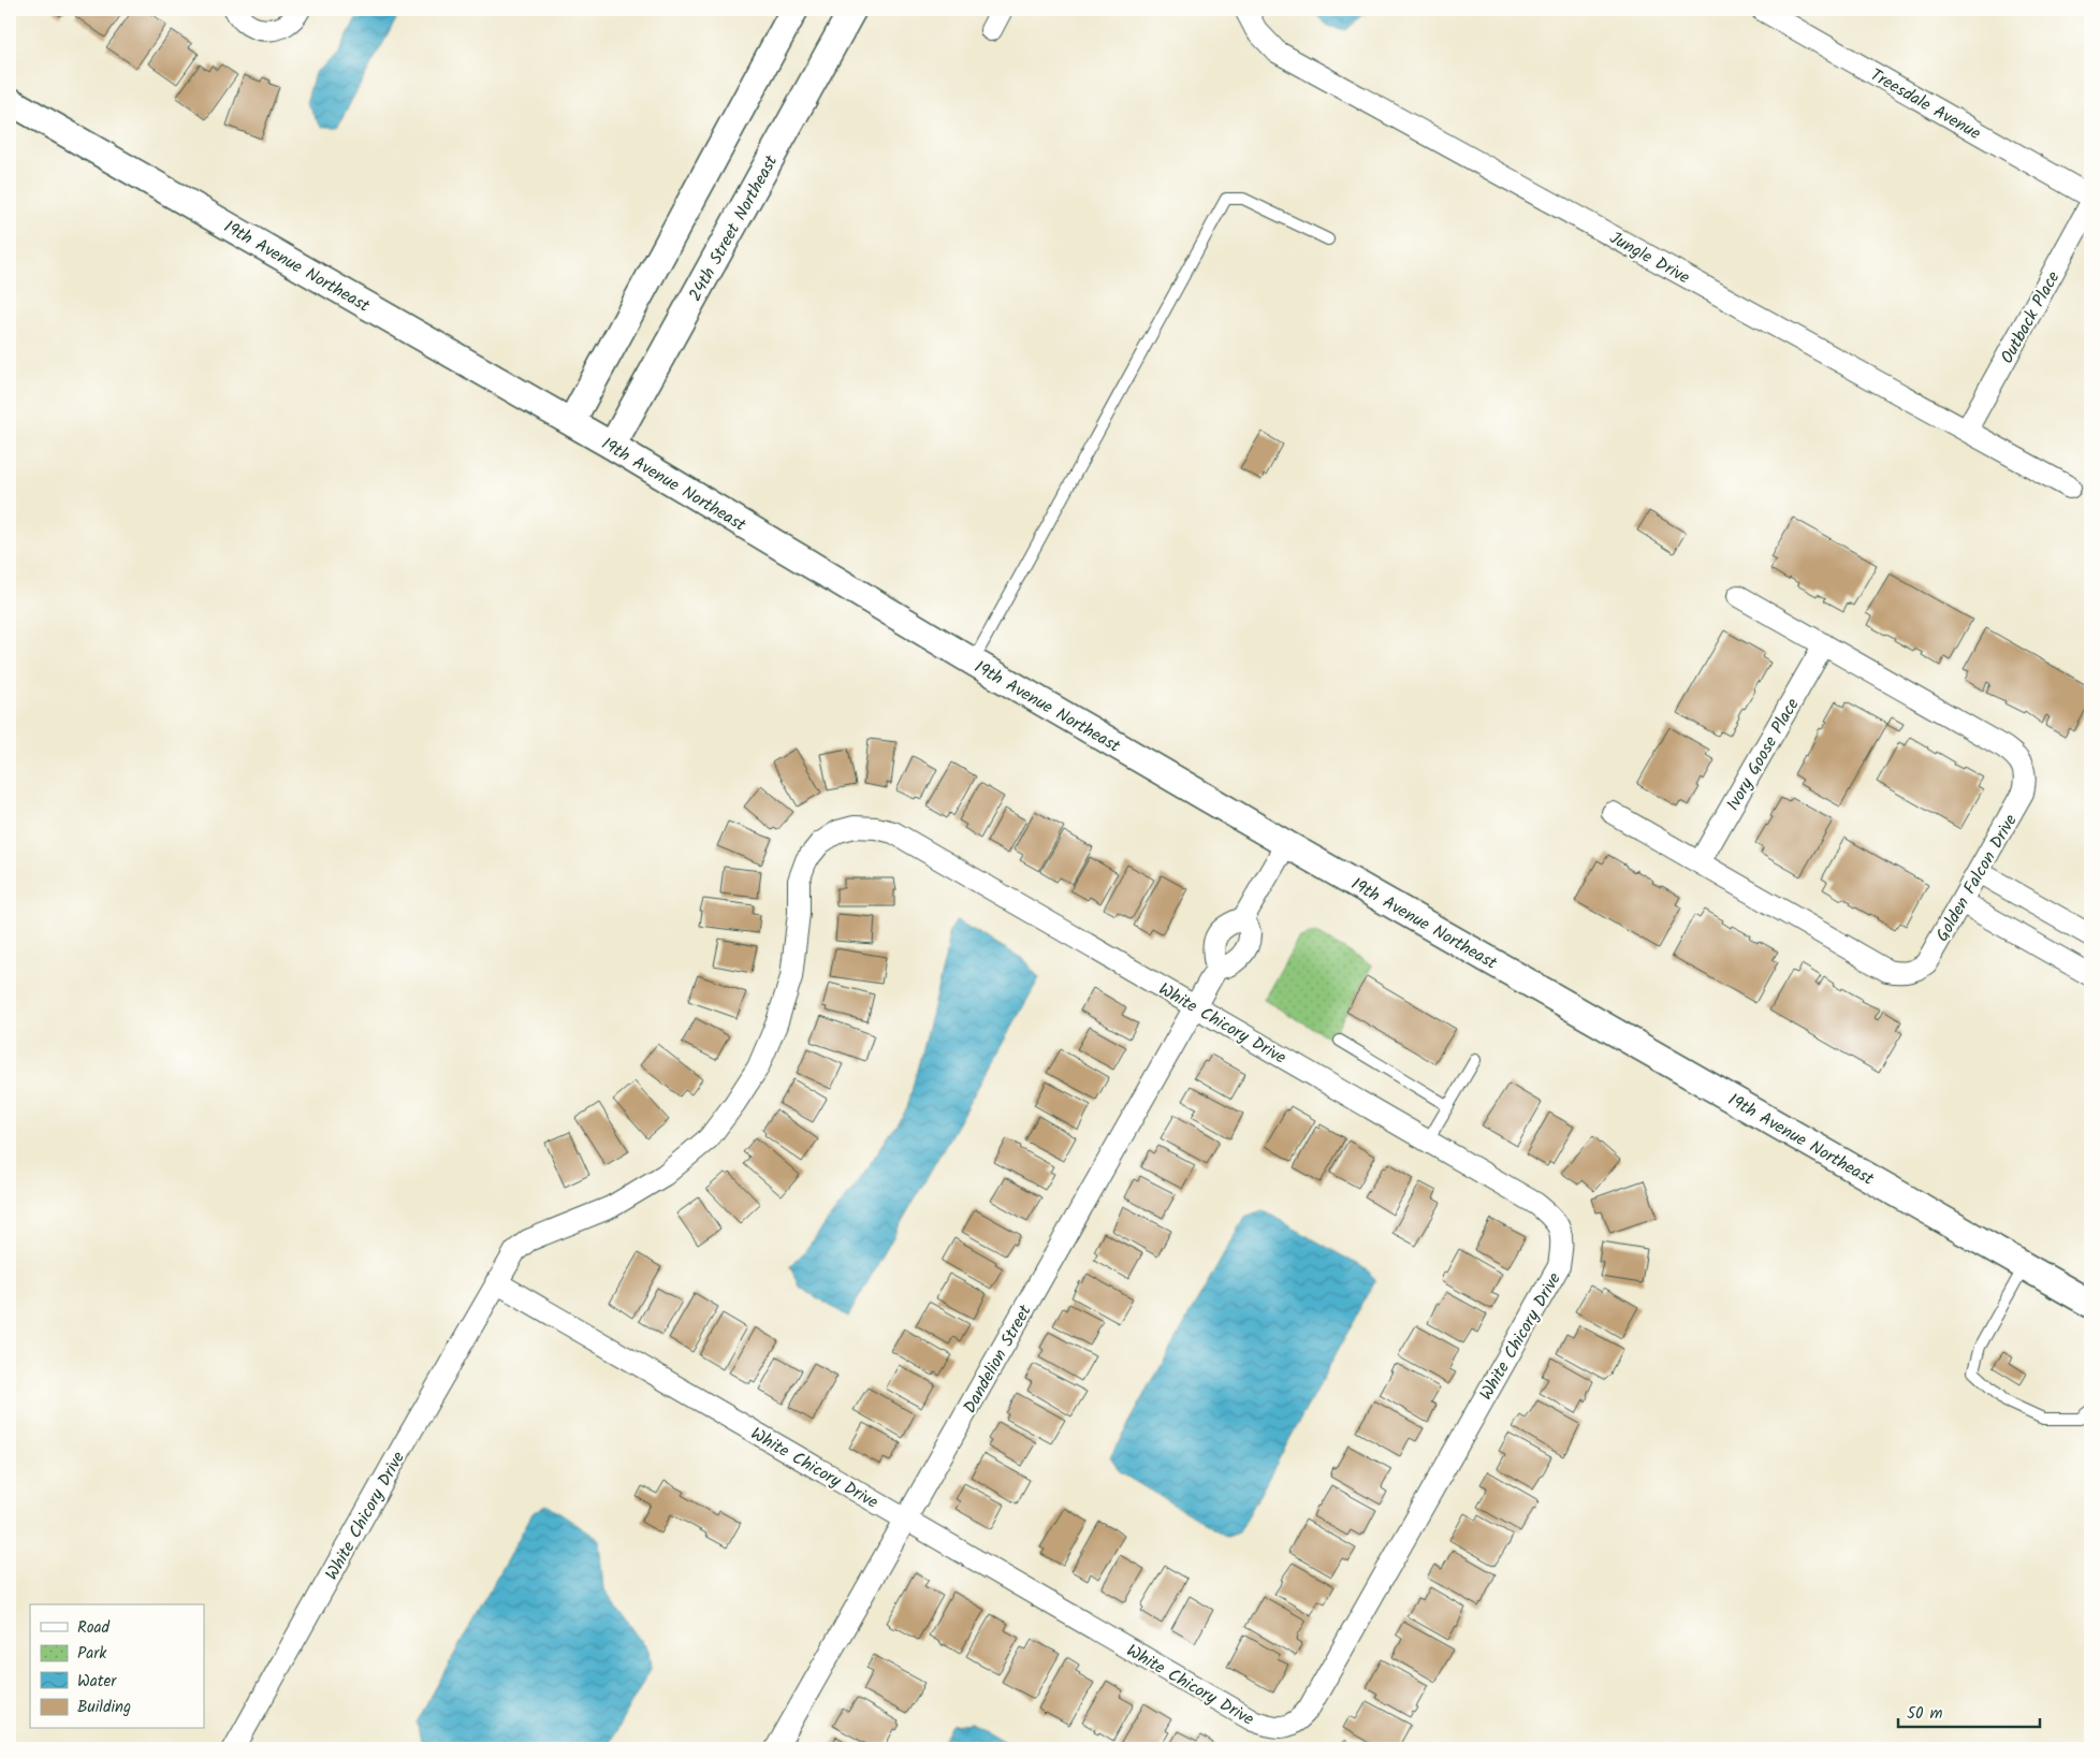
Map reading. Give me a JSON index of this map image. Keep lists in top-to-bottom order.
{
  "streets": {
    "street": [
      "Treesdale Avenue",
      "24th Street Northeast",
      "Jungle Drive",
      "19th Avenue Northeast",
      "Outback Place",
      "Ivory Goose Place",
      "Golden Falcon Drive",
      "White Chicory Drive",
      "Dandelion Street"
    ]
  },
  "crossings": [
    ["24th Street Northeast", "19th Avenue Northeast"],
    ["Jungle Drive", "Outback Place"],
    ["Ivory Goose Place", "Golden Falcon Drive"],
    ["White Chicory Drive", "Dandelion Street"]
  ],
  "legend": [
    "Road",
    "Park",
    "Water",
    "Building"
  ],
  "scale_bar": "50 m"
}
